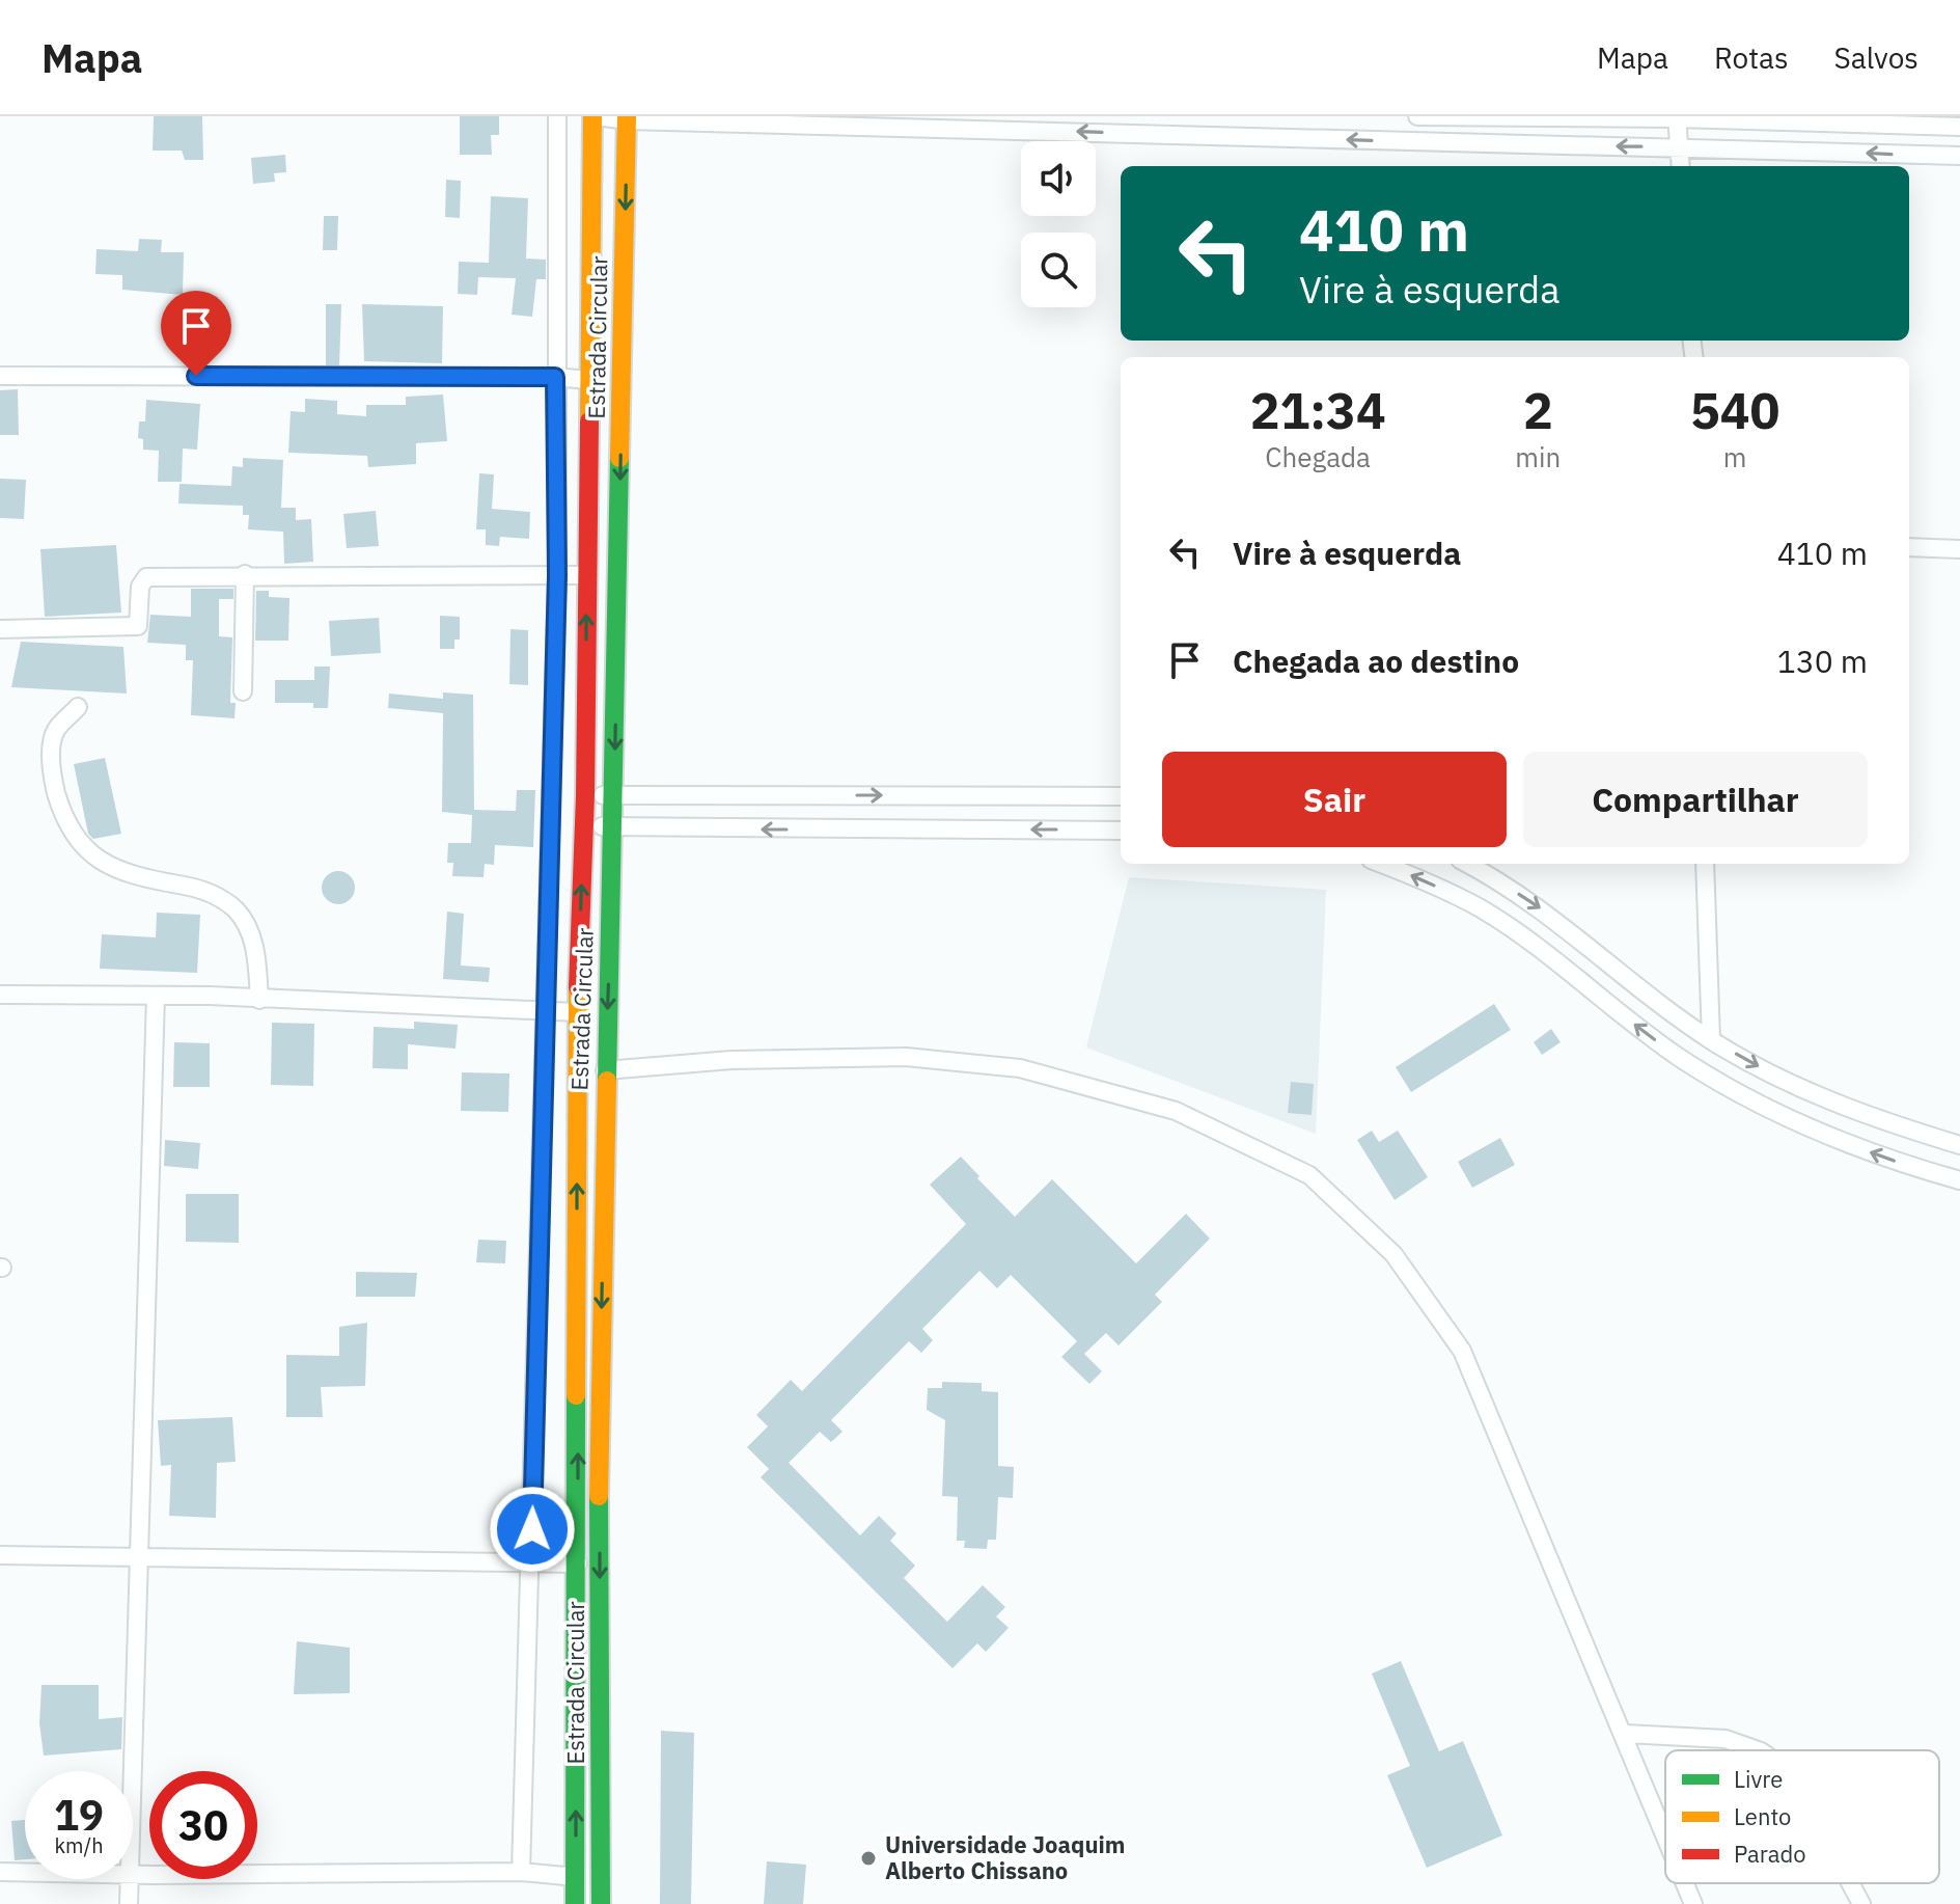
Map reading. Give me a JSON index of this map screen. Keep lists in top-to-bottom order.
{
  "streets": {
    "main road": ["Estrada Circular"]
  },
  "places": ["Universidade Joaquim Alberto Chissano"],
  "legend": ["Livre", "Lento", "Parado"],
  "page": {
    "header": "Mapa",
    "nav": ["Mapa", "Rotas", "Salvos"],
    "turn": ["410 m", "Vire à esquerda"],
    "eta": [
      "21:34",
      "Chegada",
      "2",
      "min",
      "540",
      "m"
    ],
    "list": [
      {
        "name": "Vire à esquerda",
        "value": "410 m"
      },
      {
        "name": "Chegada ao destino",
        "value": "130 m"
      }
    ],
    "buttons": ["Sair", "Compartilhar"],
    "speed": "19 km/h",
    "limit": "30"
  }
}
